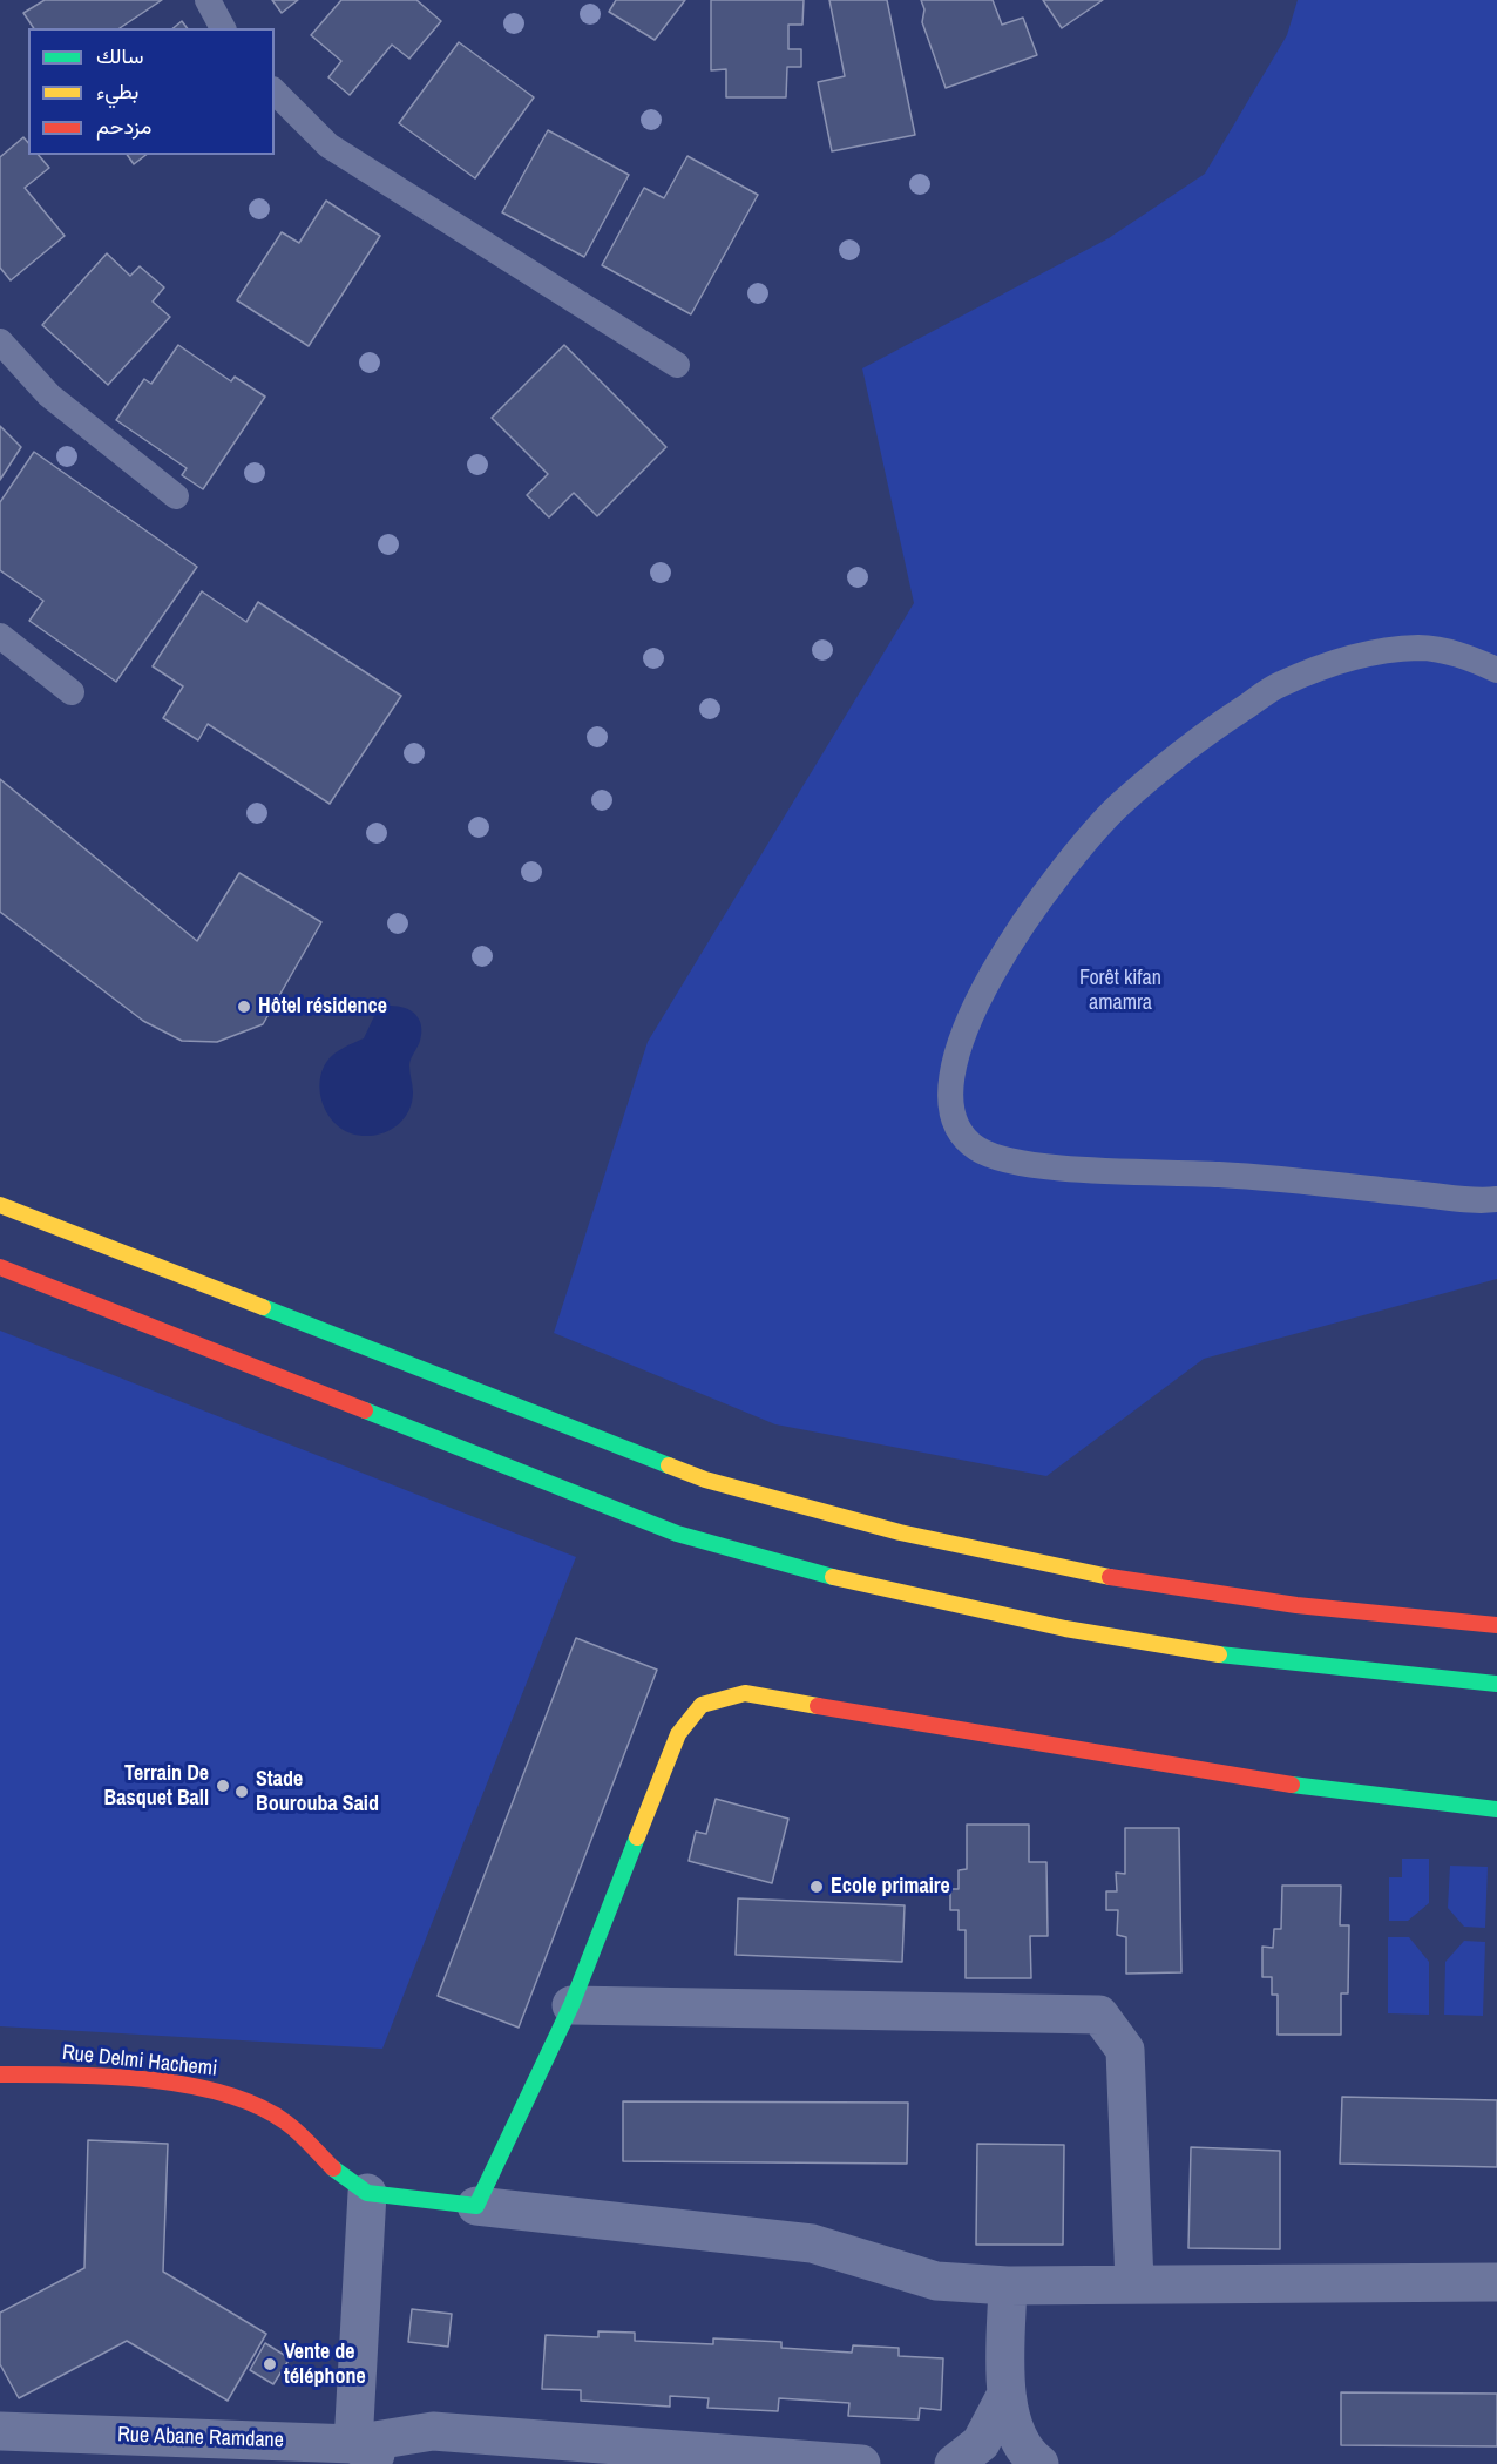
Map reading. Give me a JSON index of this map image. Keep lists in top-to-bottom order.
{
  "streets": {
    "main road": ["Rue Delmi Hachemi"],
    "street": ["Rue Abane Ramdane"]
  },
  "parks": ["Forêt kifan amamra"],
  "places": [
    "Hôtel résidence",
    "Terrain De Basquet Ball",
    "Stade Bourouba Said",
    "Ecole primaire",
    "Vente de téléphone"
  ],
  "legend": ["سالك", "بطيء", "مزدحم"]
}
